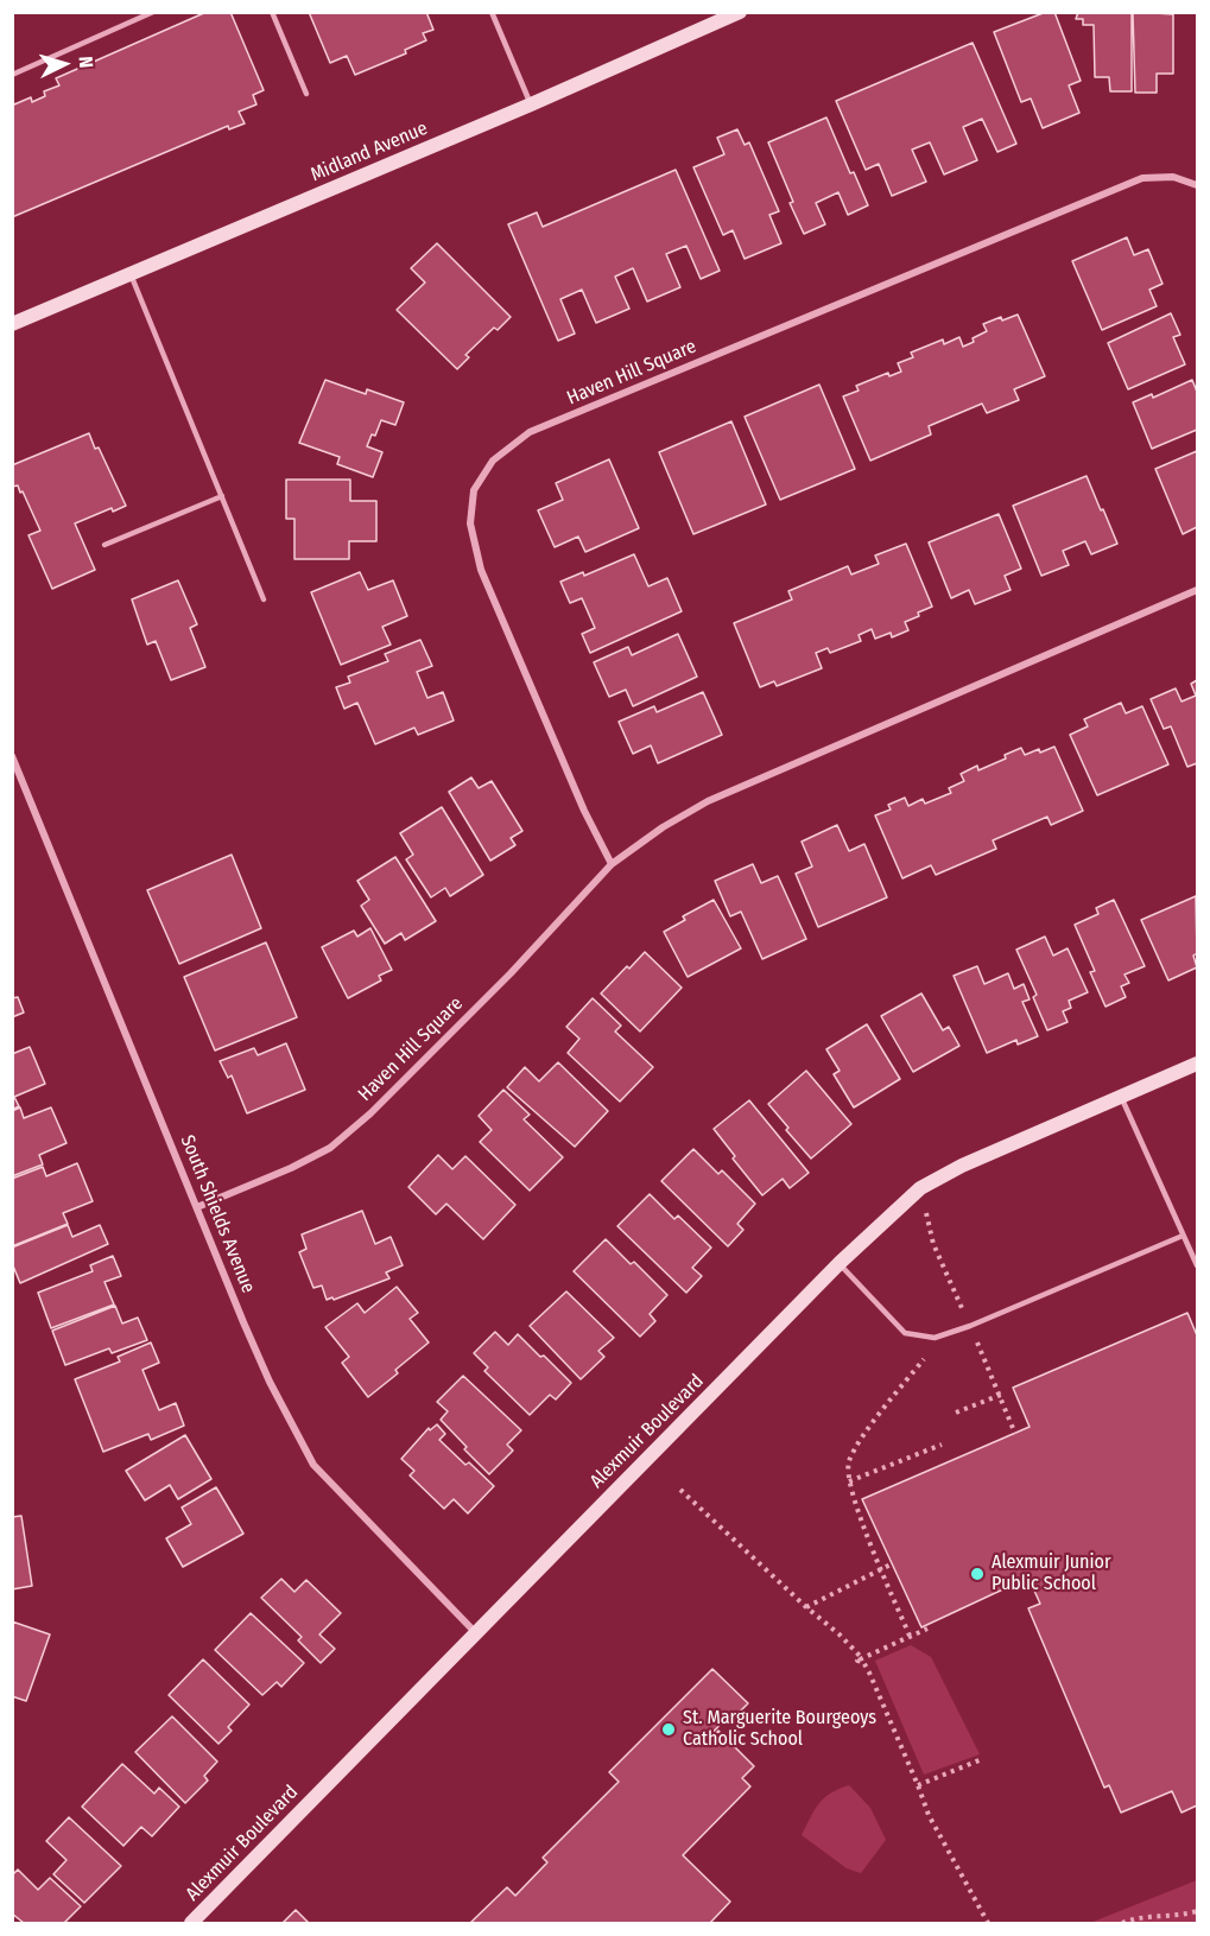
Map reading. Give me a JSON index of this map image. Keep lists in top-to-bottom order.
{
  "streets": {
    "street": [
      "Midland Avenue",
      "Haven Hill Square",
      "South Shields Avenue",
      "Alexmuir Boulevard"
    ]
  },
  "crossings": [
    ["Haven Hill Square", "South Shields Avenue"],
    ["South Shields Avenue", "Alexmuir Boulevard"]
  ],
  "places": ["Alexmuir Junior Public School", "St. Marguerite Bourgeoys Catholic School"],
  "north": "right"
}
